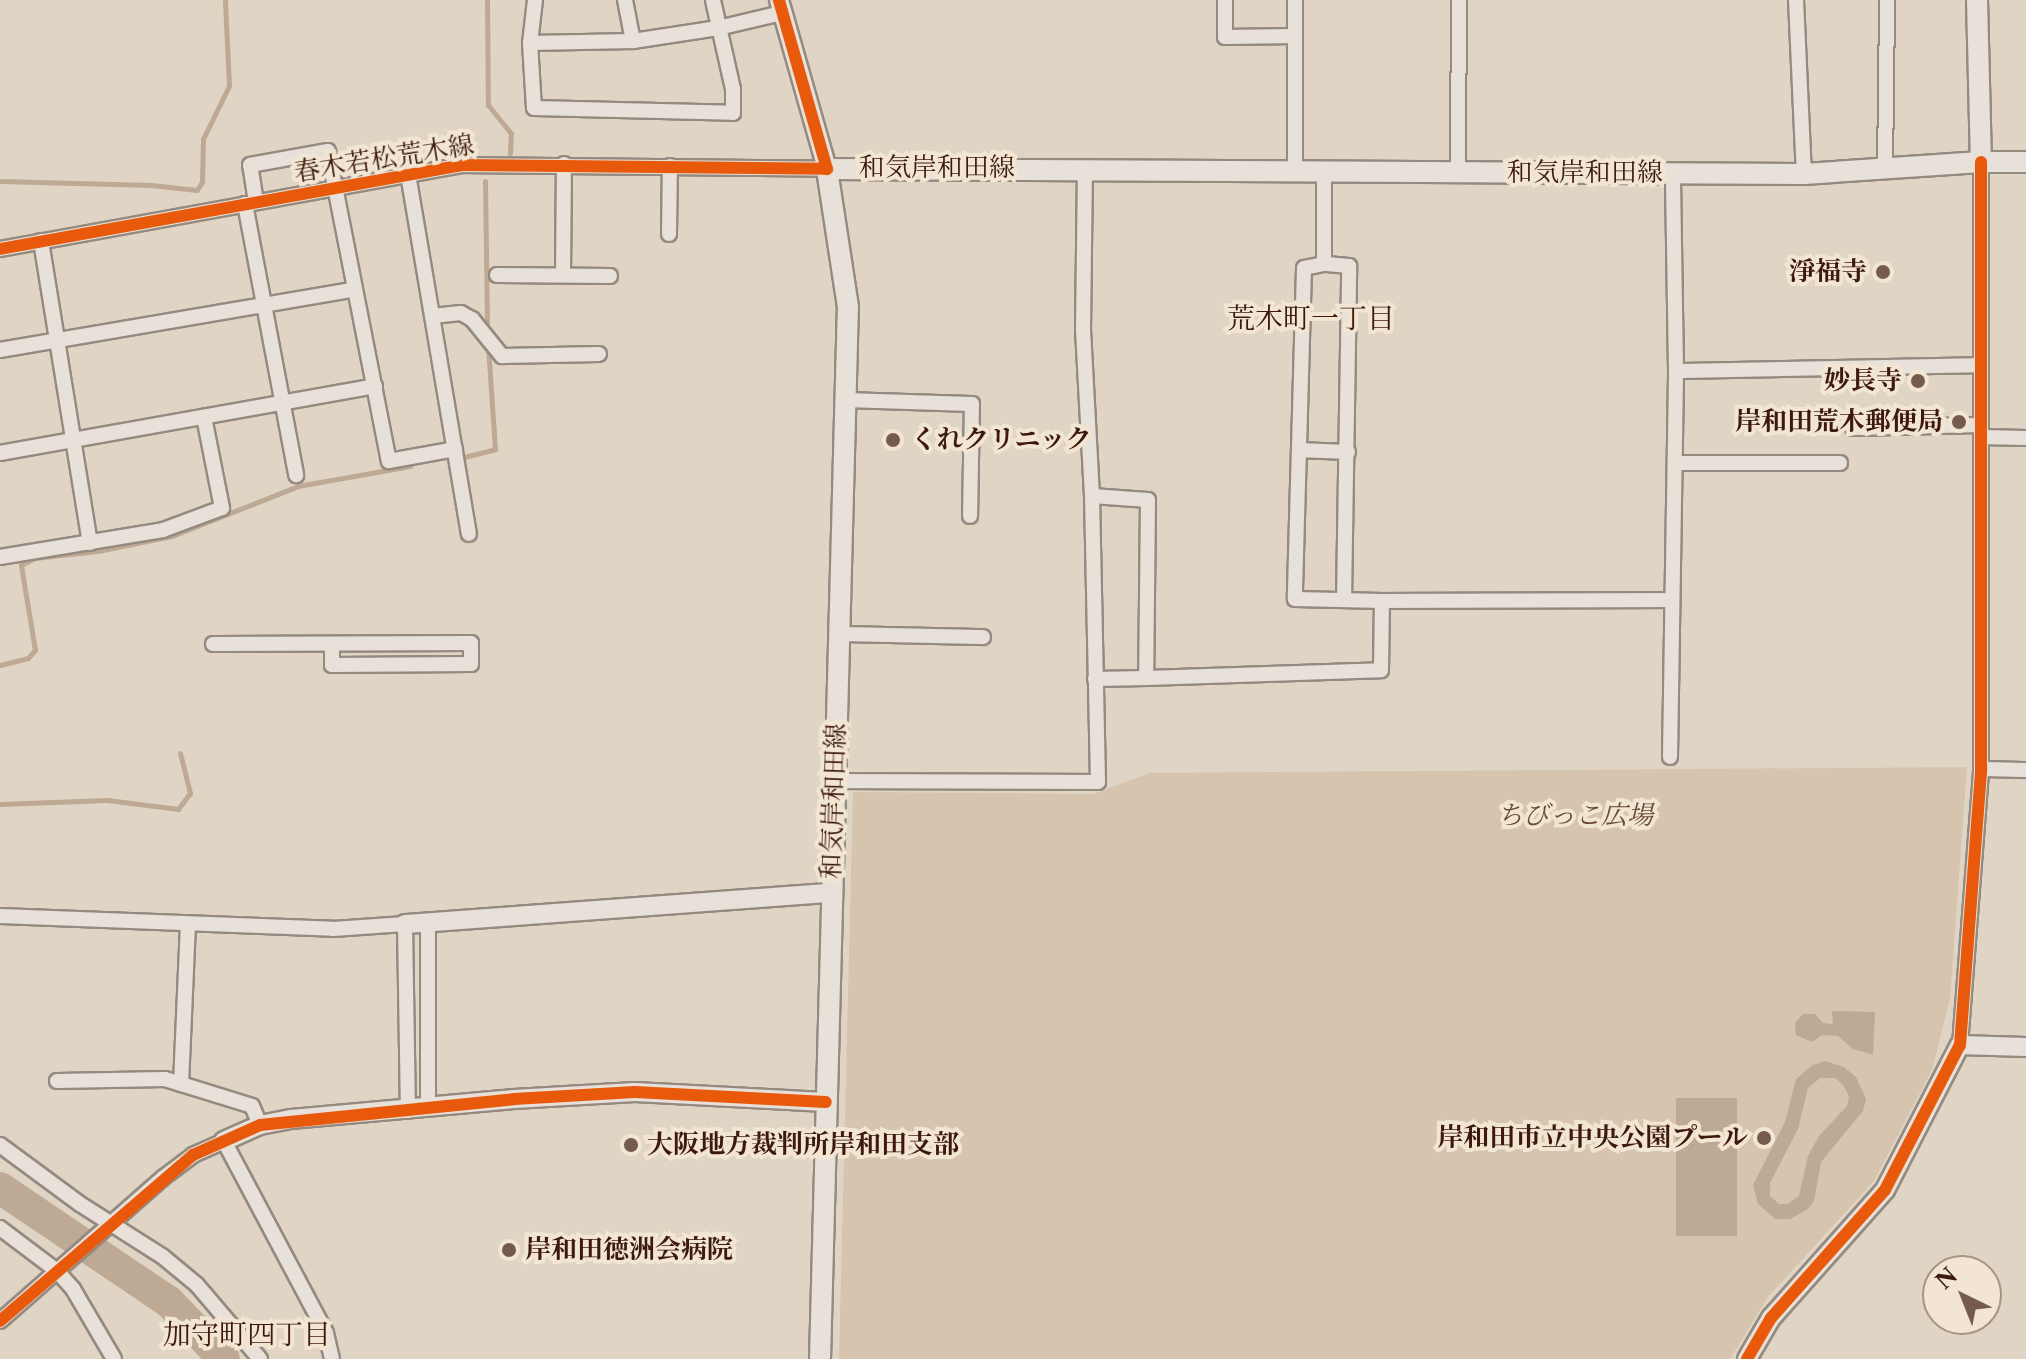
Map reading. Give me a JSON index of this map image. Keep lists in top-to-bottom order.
{
  "streets": {
    "main road": ["和気岸和田線"],
    "street": ["春木若松荒木線"]
  },
  "crossings": [
    ["春木若松荒木線", "和気岸和田線"]
  ],
  "districts": ["荒木町一丁目", "加守町四丁目"],
  "parks": ["ちびっこ広場"],
  "places": [
    "淨福寺",
    "妙長寺",
    "岸和田荒木郵便局",
    "くれクリニック",
    "岸和田市立中央公園プール",
    "大阪地方裁判所岸和田支部",
    "岸和田徳洲会病院"
  ],
  "north": "top left"
}
